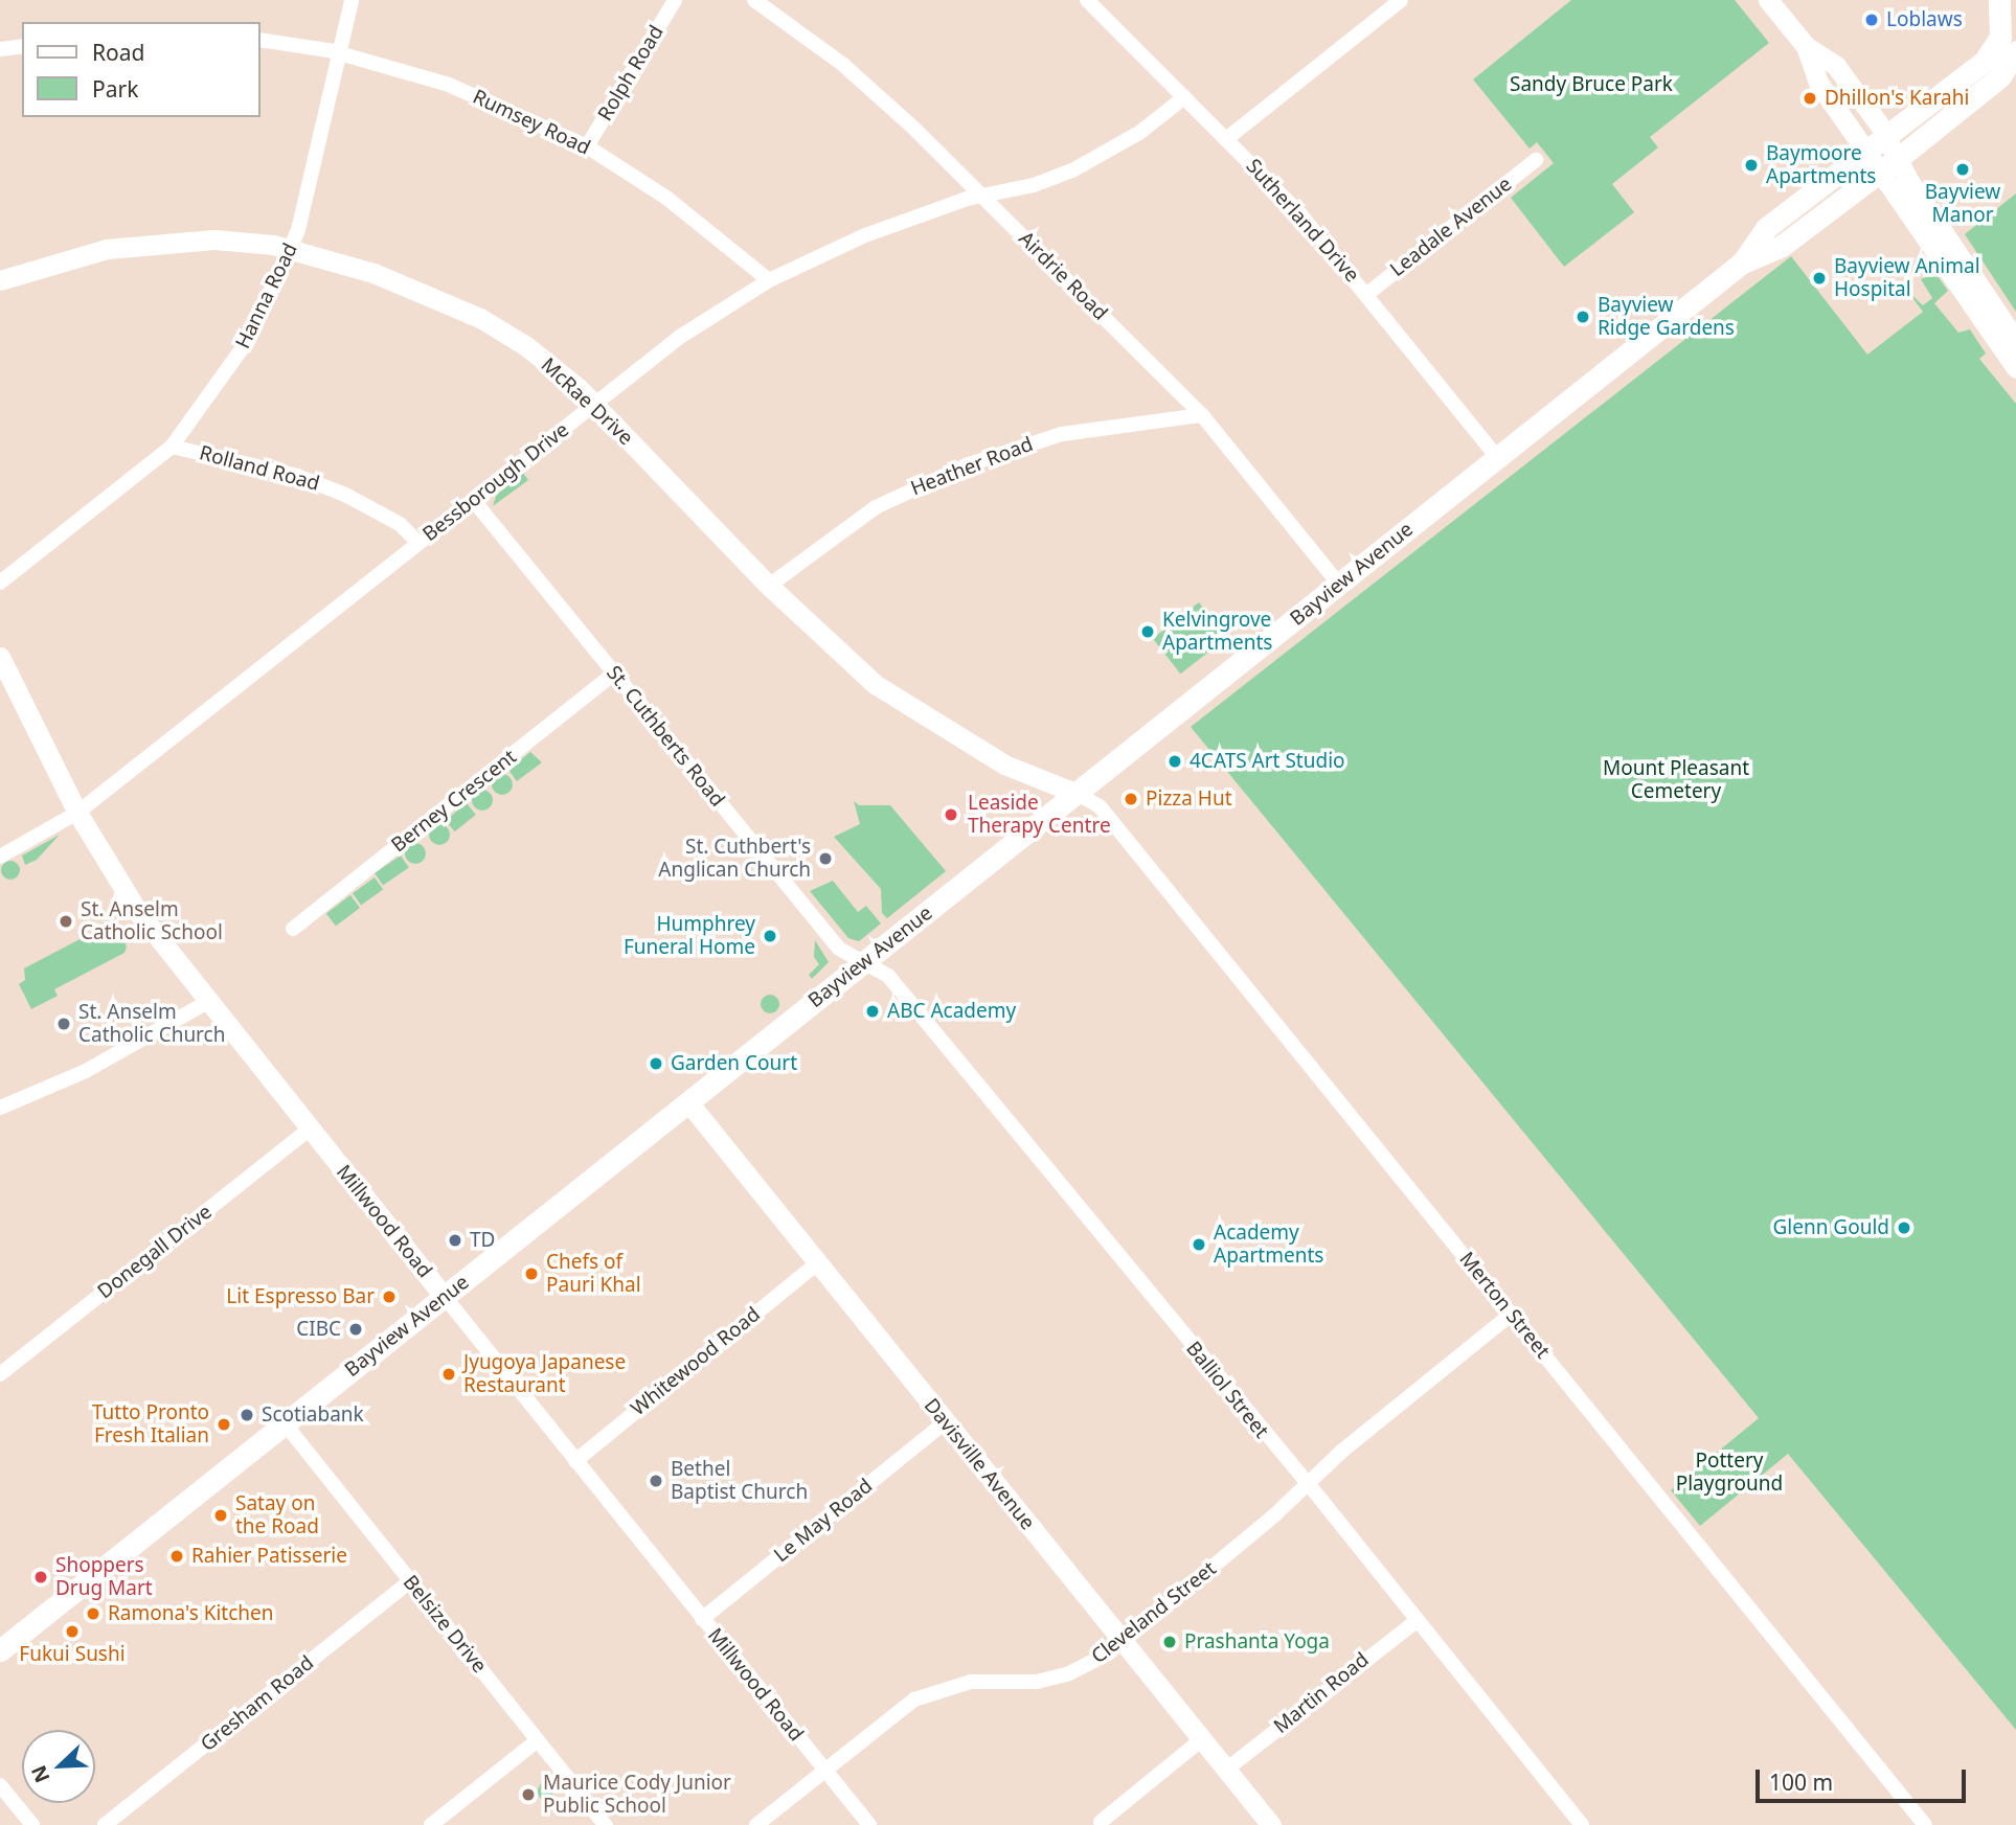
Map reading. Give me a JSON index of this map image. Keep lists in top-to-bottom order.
{
  "streets": {
    "main road": ["Bayview Avenue"],
    "street": [
      "Rolph Road",
      "Rumsey Road",
      "Sutherland Drive",
      "Leadale Avenue",
      "Airdrie Road",
      "Hanna Road",
      "McRae Drive",
      "Heather Road",
      "Rolland Road",
      "Bessborough Drive",
      "St. Cuthberts Road",
      "Berney Crescent",
      "Millwood Road",
      "Donegall Drive",
      "Merton Street",
      "Whitewood Road",
      "Balliol Street",
      "Davisville Avenue",
      "Le May Road",
      "Cleveland Street",
      "Belsize Drive",
      "Martin Road",
      "Gresham Road"
    ]
  },
  "crossings": [
    ["Rolph Road", "Rumsey Road"],
    ["Rumsey Road", "Hanna Road"],
    ["Rumsey Road", "Bessborough Drive"],
    ["Sutherland Drive", "Leadale Avenue"],
    ["Sutherland Drive", "Bessborough Drive"],
    ["Sutherland Drive", "Bayview Avenue"],
    ["Airdrie Road", "Heather Road"],
    ["Airdrie Road", "Bessborough Drive"],
    ["Airdrie Road", "Bayview Avenue"],
    ["Hanna Road", "McRae Drive"],
    ["Hanna Road", "Rolland Road"],
    ["McRae Drive", "Heather Road"],
    ["McRae Drive", "Bessborough Drive"],
    ["McRae Drive", "Bayview Avenue"],
    ["McRae Drive", "Merton Street"],
    ["Rolland Road", "Bessborough Drive"],
    ["Bessborough Drive", "St. Cuthberts Road"],
    ["Bessborough Drive", "Millwood Road"],
    ["Bayview Avenue", "St. Cuthberts Road"],
    ["Bayview Avenue", "Millwood Road"],
    ["Bayview Avenue", "Merton Street"],
    ["Bayview Avenue", "Balliol Street"],
    ["Bayview Avenue", "Davisville Avenue"],
    ["Bayview Avenue", "Belsize Drive"],
    ["St. Cuthberts Road", "Berney Crescent"],
    ["St. Cuthberts Road", "Balliol Street"],
    ["Millwood Road", "Donegall Drive"],
    ["Millwood Road", "Whitewood Road"],
    ["Millwood Road", "Le May Road"],
    ["Millwood Road", "Cleveland Street"],
    ["Merton Street", "Cleveland Street"],
    ["Whitewood Road", "Davisville Avenue"],
    ["Balliol Street", "Cleveland Street"],
    ["Balliol Street", "Martin Road"],
    ["Davisville Avenue", "Le May Road"],
    ["Davisville Avenue", "Cleveland Street"],
    ["Davisville Avenue", "Martin Road"],
    ["Belsize Drive", "Gresham Road"]
  ],
  "parks": ["Sandy Bruce Park", "Mount Pleasant Cemetery", "Pottery Playground"],
  "places": [
    "Loblaws",
    "Dhillon's Karahi",
    "Baymoore Apartments",
    "Bayview Manor",
    "Bayview Animal Hospital",
    "Bayview Ridge Gardens",
    "Kelvingrove Apartments",
    "4CATS Art Studio",
    "Pizza Hut",
    "Leaside Therapy Centre",
    "St. Cuthbert's Anglican Church",
    "St. Anselm Catholic School",
    "Humphrey Funeral Home",
    "ABC Academy",
    "St. Anselm Catholic Church",
    "Garden Court",
    "Glenn Gould",
    "TD",
    "Academy Apartments",
    "Chefs of Pauri Khal",
    "Lit Espresso Bar",
    "CIBC",
    "Jyugoya Japanese Restaurant",
    "Scotiabank",
    "Tutto Pronto Fresh Italian",
    "Bethel Baptist Church",
    "Satay on the Road",
    "Rahier Patisserie",
    "Shoppers Drug Mart",
    "Ramona's Kitchen",
    "Fukui Sushi",
    "Prashanta Yoga",
    "Maurice Cody Junior Public School"
  ],
  "legend": ["Road", "Park"],
  "scale_bar": "100 m",
  "north": "bottom left"
}
